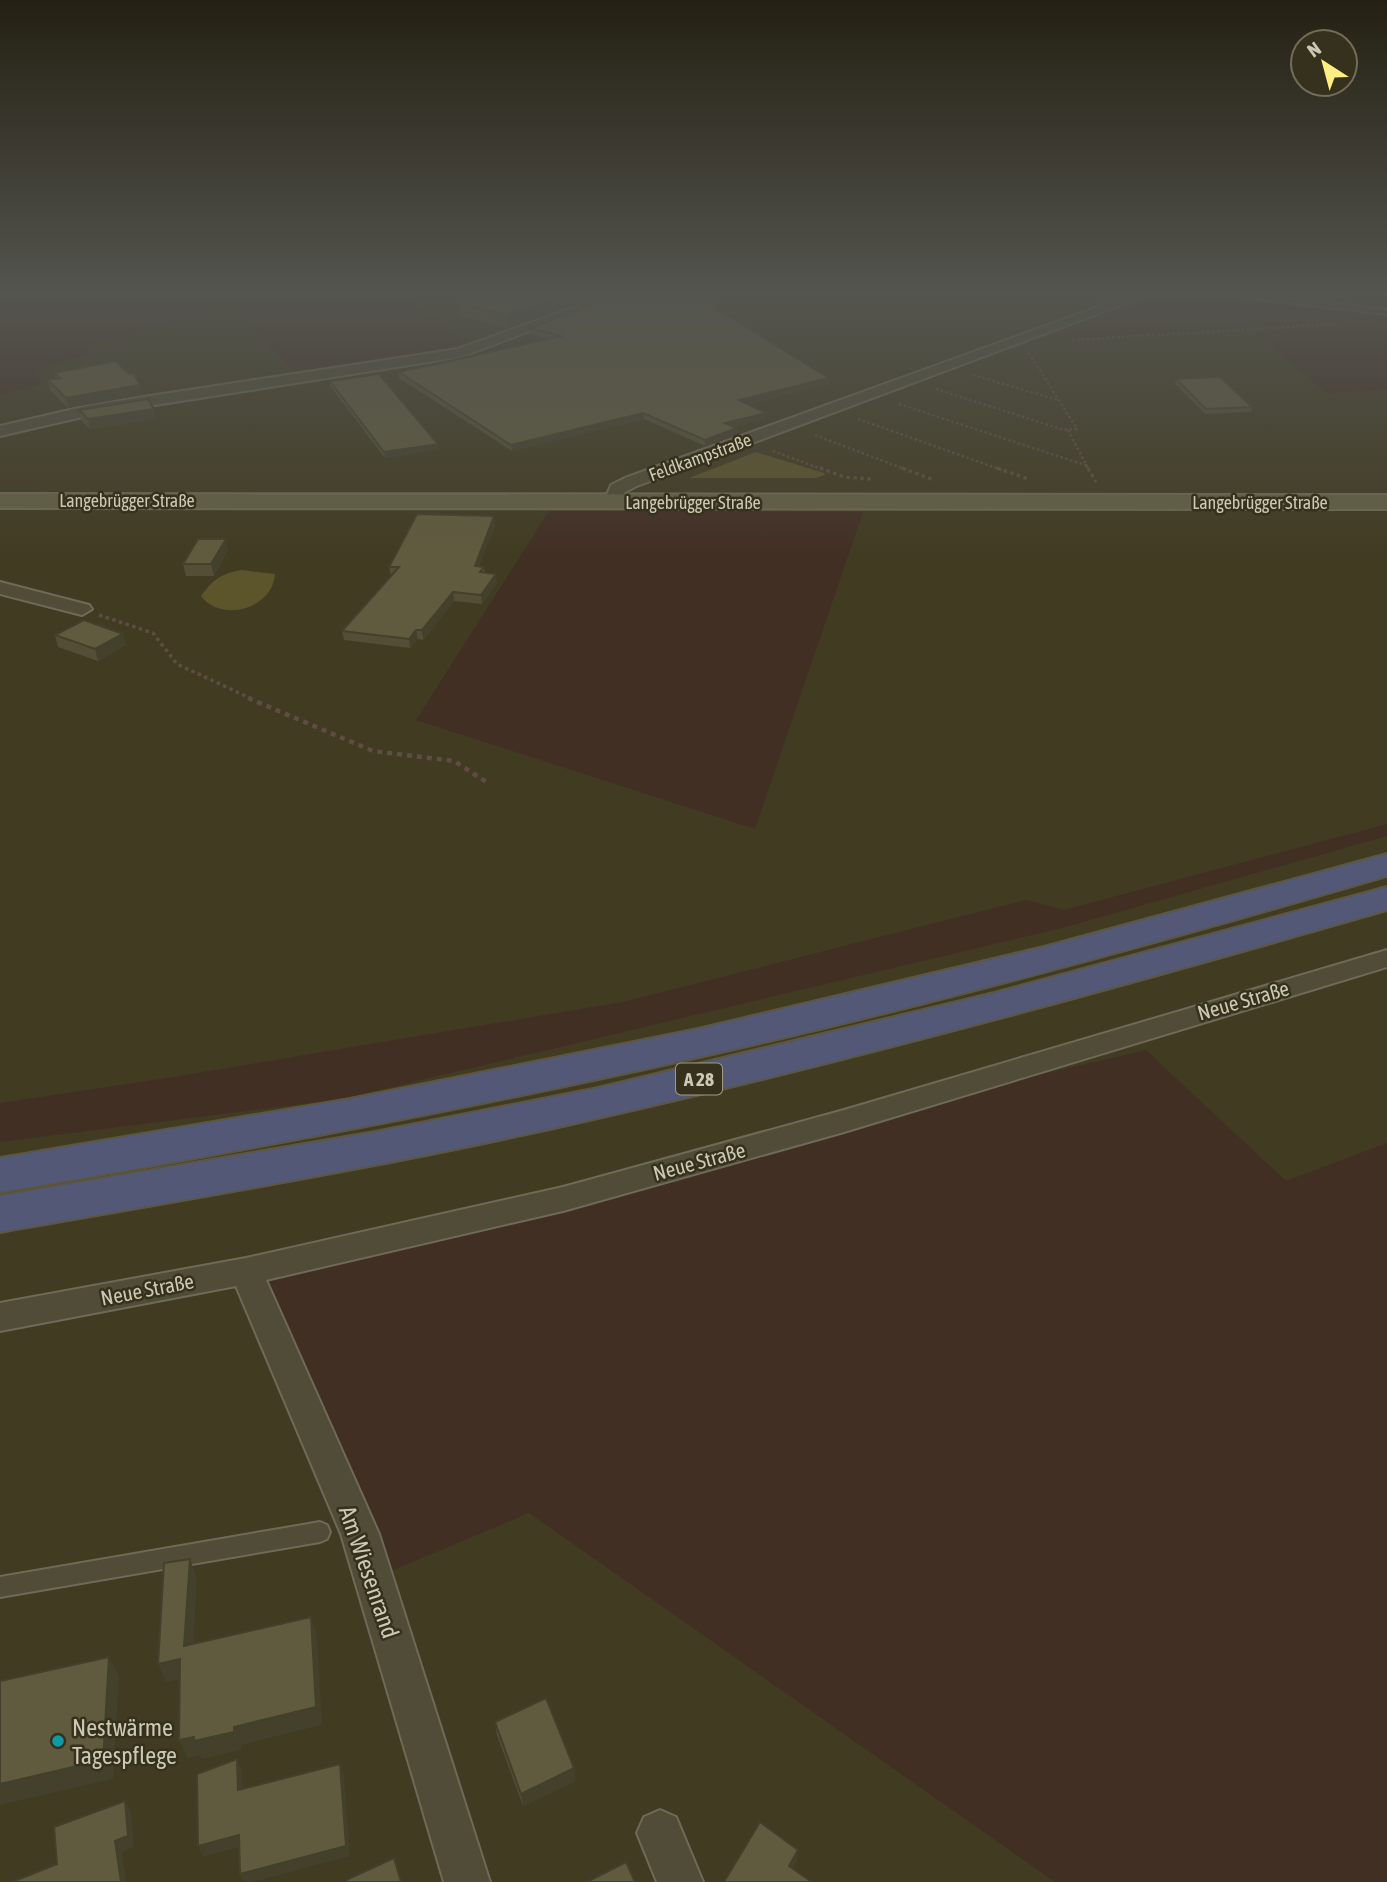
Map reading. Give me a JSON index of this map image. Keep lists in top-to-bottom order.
{
  "streets": {
    "highway": ["A 28"],
    "street": [
      "Feldkampstraße",
      "Langebrügger Straße",
      "Neue Straße",
      "Am Wiesenrand"
    ]
  },
  "crossings": [
    ["Feldkampstraße", "Langebrügger Straße"],
    ["Neue Straße", "Am Wiesenrand"]
  ],
  "places": ["Nestwärme Tagespflege"],
  "north": "top left"
}
